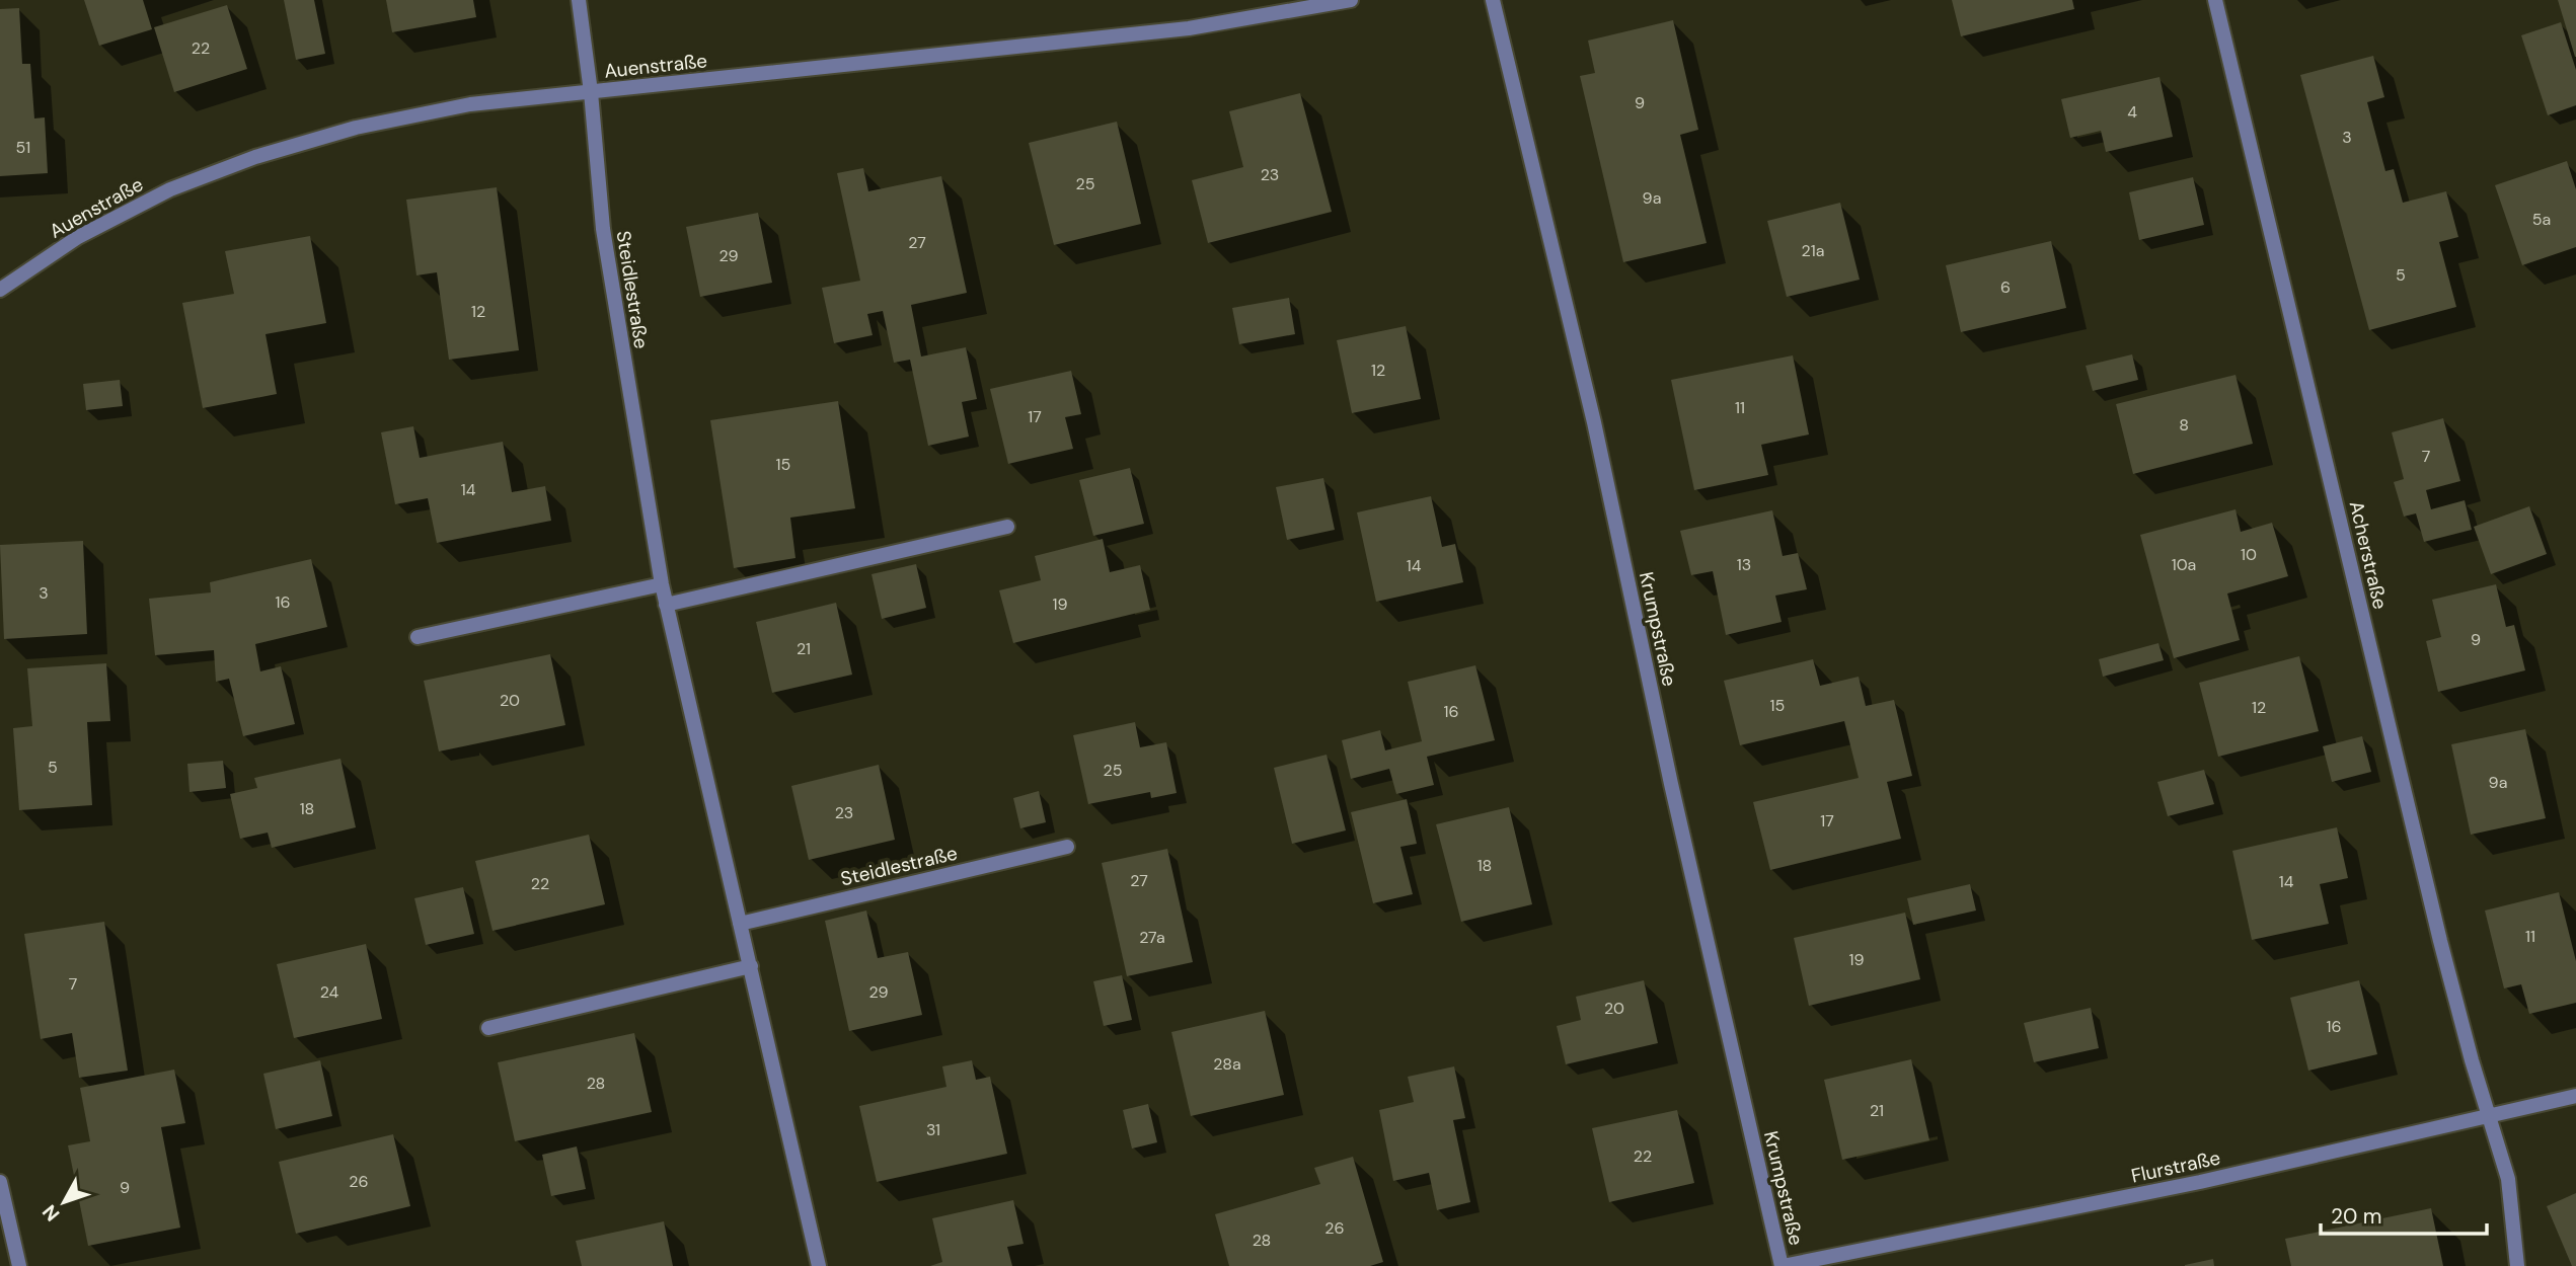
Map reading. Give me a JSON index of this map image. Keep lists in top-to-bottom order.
{
  "streets": {
    "street": [
      "Auenstraße",
      "Steidlestraße",
      "Acherstraße",
      "Krumpstraße",
      "Flurstraße"
    ]
  },
  "crossings": [
    ["Auenstraße", "Steidlestraße"],
    ["Acherstraße", "Flurstraße"],
    ["Krumpstraße", "Flurstraße"]
  ],
  "house_numbers": [
    "22",
    "9",
    "4",
    "3",
    "51",
    "23",
    "25",
    "9a",
    "5a",
    "27",
    "21a",
    "29",
    "5",
    "6",
    "12",
    "12",
    "11",
    "17",
    "8",
    "7",
    "15",
    "14",
    "10",
    "13",
    "10a",
    "14",
    "3",
    "16",
    "19",
    "9",
    "21",
    "20",
    "15",
    "12",
    "16",
    "5",
    "25",
    "9a",
    "18",
    "23",
    "17",
    "18",
    "27",
    "14",
    "22",
    "11",
    "27a",
    "19",
    "7",
    "24",
    "29",
    "20",
    "16",
    "28a",
    "28",
    "21",
    "31",
    "22",
    "26",
    "9",
    "26",
    "28"
  ],
  "scale_bar": "20 m",
  "north": "bottom left"
}
